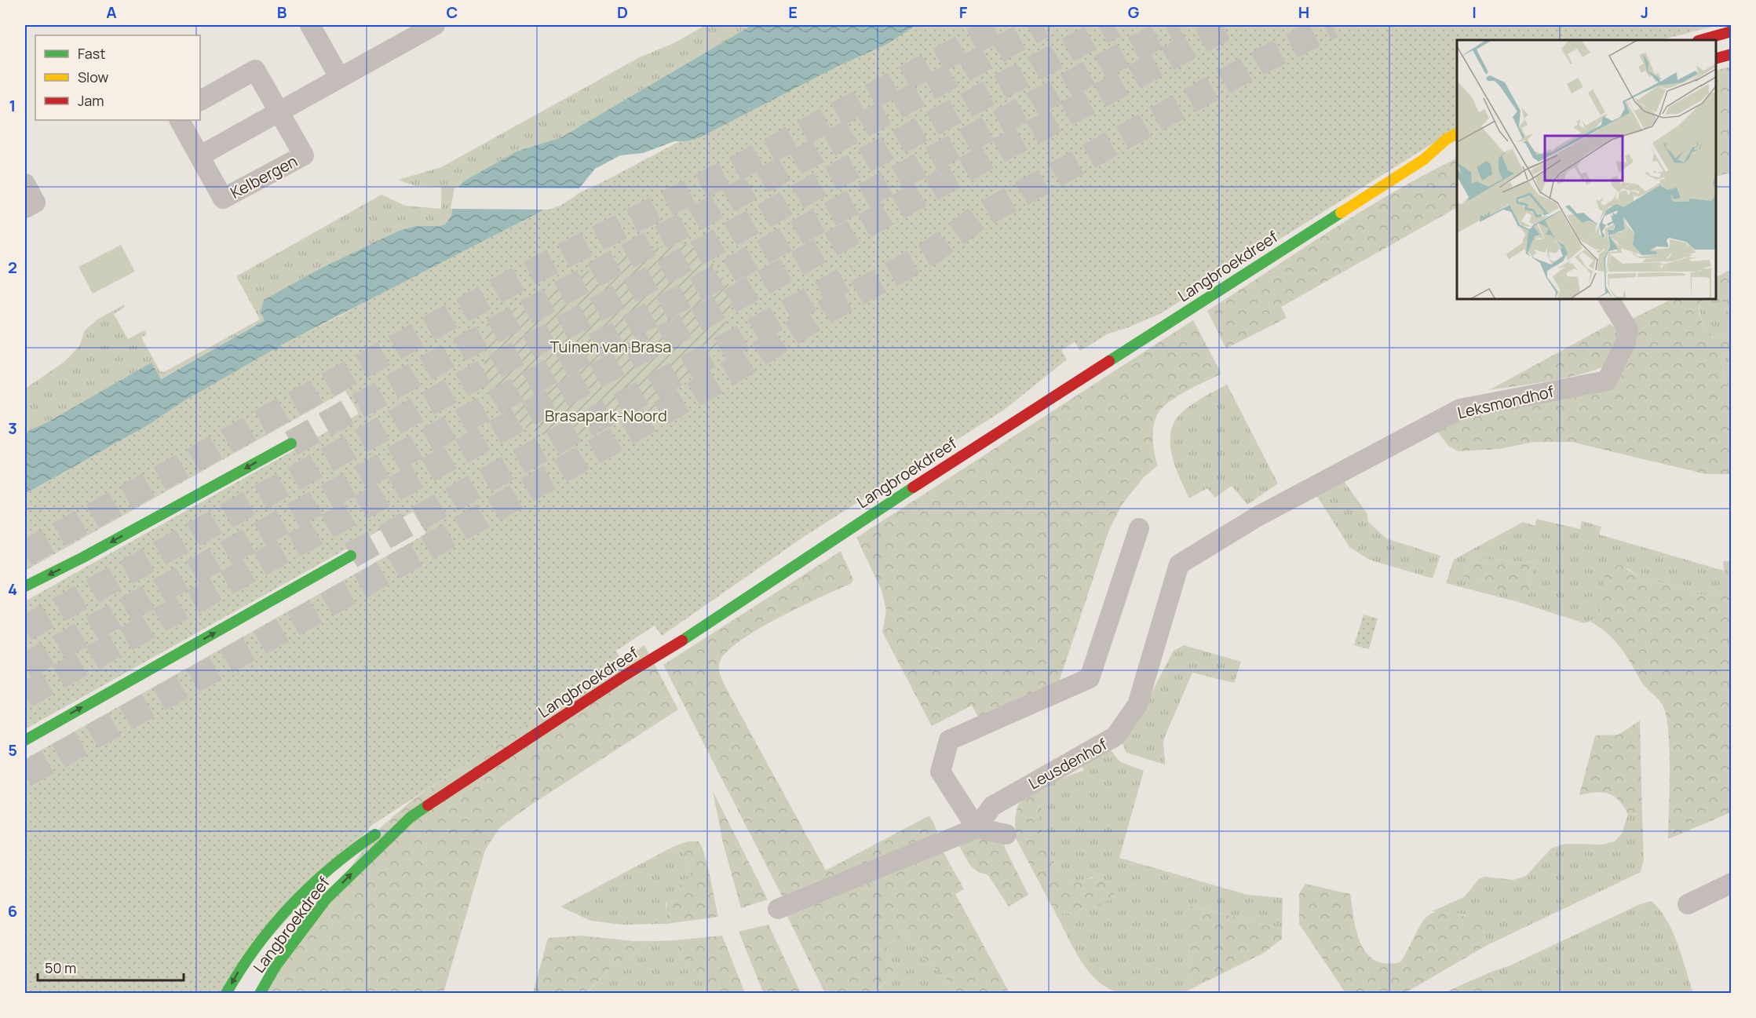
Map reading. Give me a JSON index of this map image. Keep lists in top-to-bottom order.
{
  "streets": {
    "main road": ["Langbroekdreef"],
    "street": ["Kelbergen", "Leksmondhof", "Leusdenhof"]
  },
  "crossings": [
    ["Leksmondhof", "Leusdenhof"]
  ],
  "parks": ["Tuinen van Brasa", "Brasapark-Noord"],
  "legend": ["Fast", "Slow", "Jam"],
  "scale_bar": "50 m",
  "grid": {
    "columns": [
      "A",
      "B",
      "C",
      "D",
      "E",
      "F",
      "G",
      "H",
      "I",
      "J"
    ],
    "rows": [
      "1",
      "2",
      "3",
      "4",
      "5",
      "6"
    ]
  }
}
